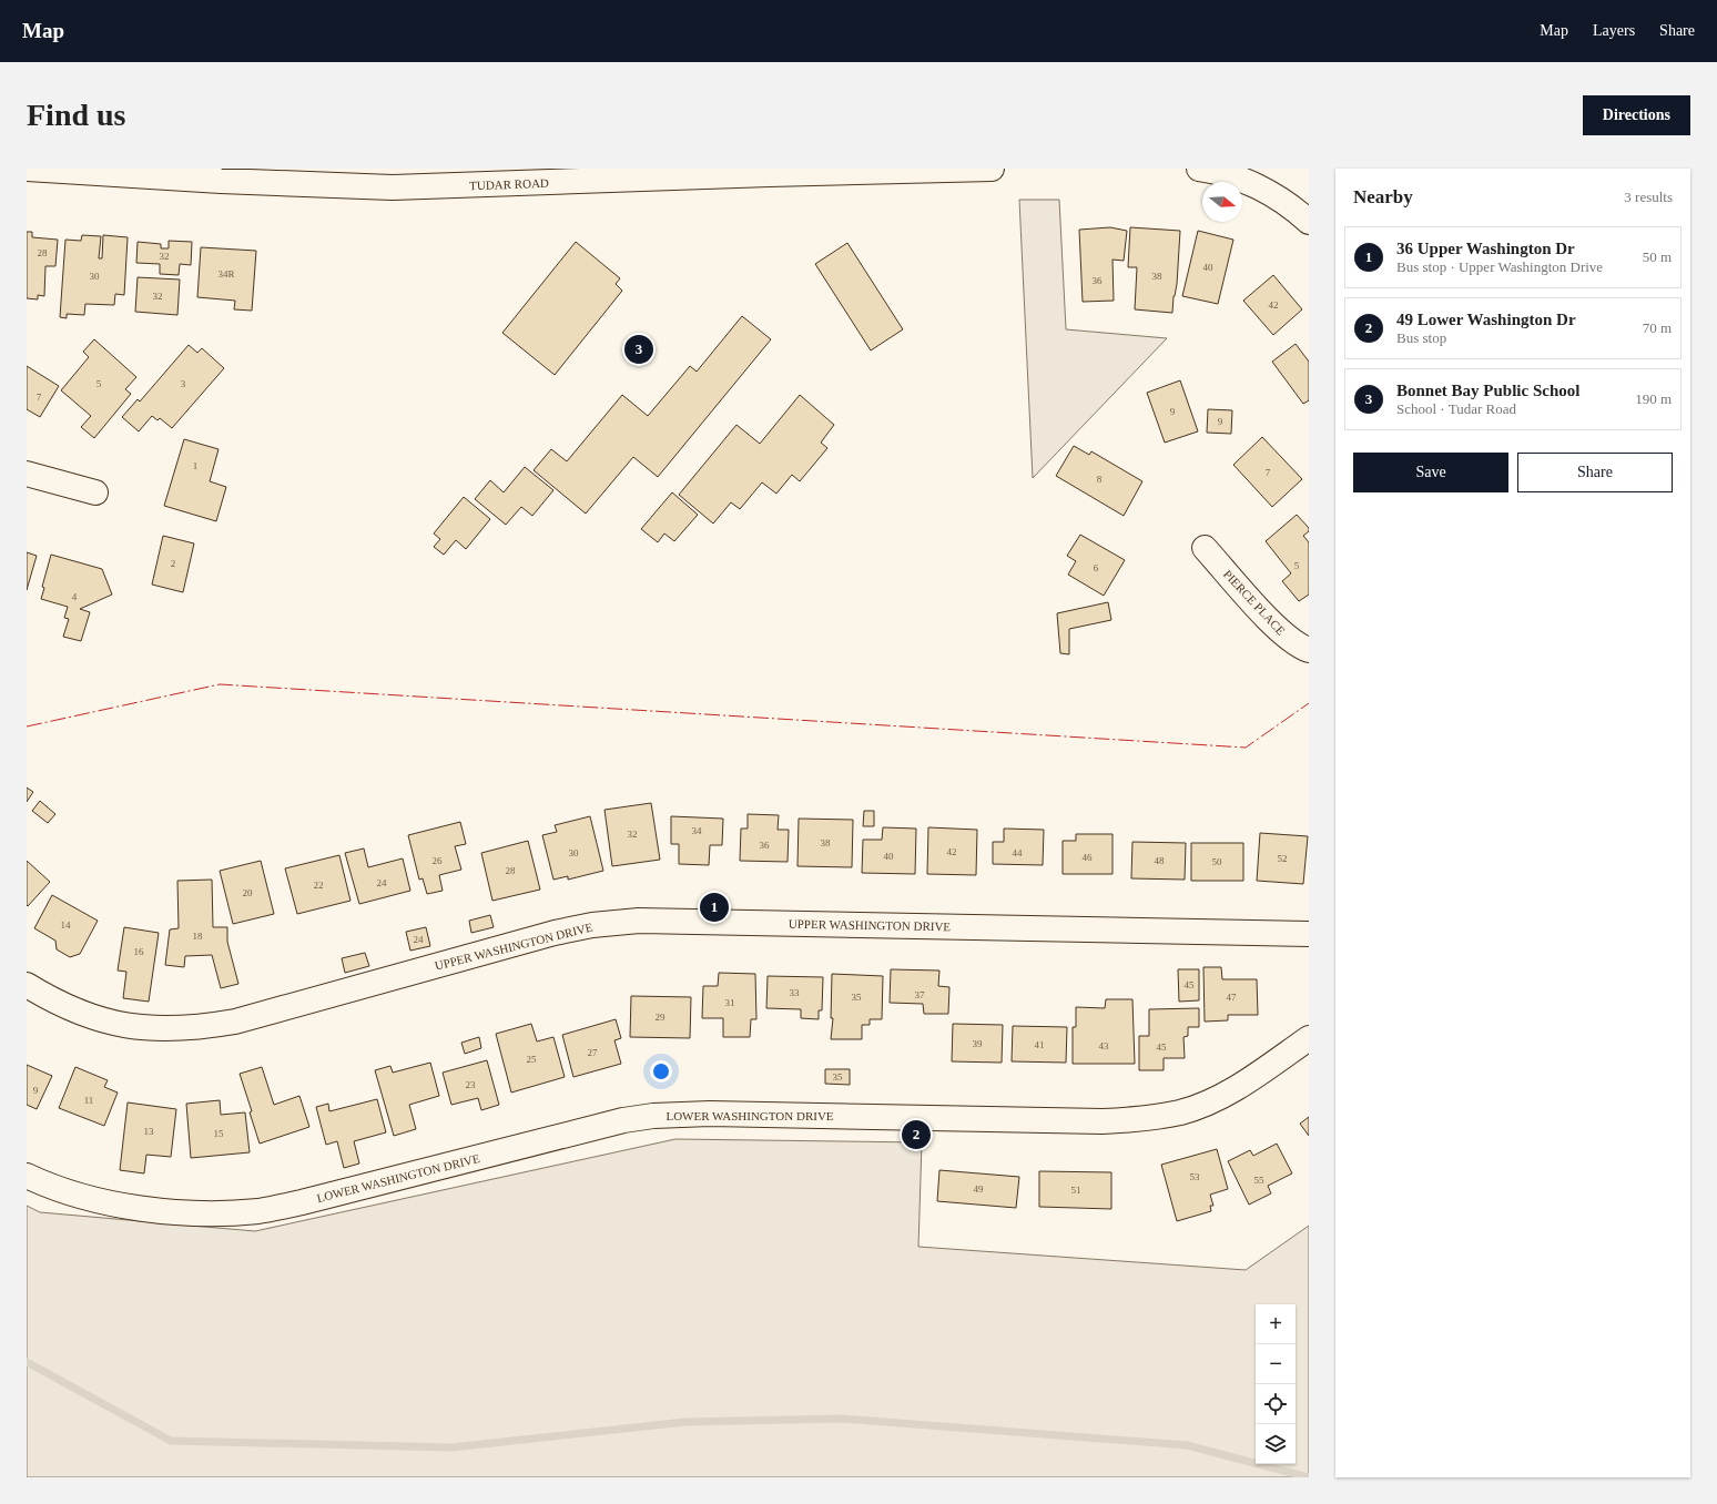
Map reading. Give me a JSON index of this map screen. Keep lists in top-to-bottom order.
{
  "streets": {
    "street": [
      "TUDAR ROAD",
      "PIERCE PLACE",
      "UPPER WASHINGTON DRIVE",
      "LOWER WASHINGTON DRIVE"
    ]
  },
  "house_numbers": [
    "28",
    "32",
    "40",
    "34R",
    "30",
    "38",
    "36",
    "32",
    "42",
    "5",
    "3",
    "7",
    "9",
    "9",
    "1",
    "7",
    "8",
    "2",
    "5",
    "6",
    "4",
    "34",
    "32",
    "38",
    "36",
    "42",
    "30",
    "44",
    "40",
    "46",
    "52",
    "26",
    "48",
    "50",
    "28",
    "24",
    "22",
    "20",
    "14",
    "18",
    "24",
    "16",
    "45",
    "33",
    "37",
    "35",
    "47",
    "31",
    "29",
    "39",
    "41",
    "43",
    "45",
    "27",
    "25",
    "35",
    "23",
    "9",
    "11",
    "13",
    "15",
    "53",
    "55",
    "49",
    "51"
  ],
  "north": "right",
  "page": {
    "header": "Map",
    "nav": ["Map", "Layers", "Share"],
    "buttons": [
      "Directions",
      ["Save", "Share"]
    ],
    "title": "Find us",
    "heading": ["Nearby", "3 results"],
    "list": [
      {
        "mark": "1",
        "name": "36 Upper Washington Dr",
        "note": "Bus stop · Upper Washington Drive",
        "value": "50 m"
      },
      {
        "mark": "2",
        "name": "49 Lower Washington Dr",
        "note": "Bus stop",
        "value": "70 m"
      },
      {
        "mark": "3",
        "name": "Bonnet Bay Public School",
        "note": "School · Tudar Road",
        "value": "190 m"
      }
    ],
    "pins": ["3", "1", "2"],
    "map_buttons": ["+", "−"]
  }
}
